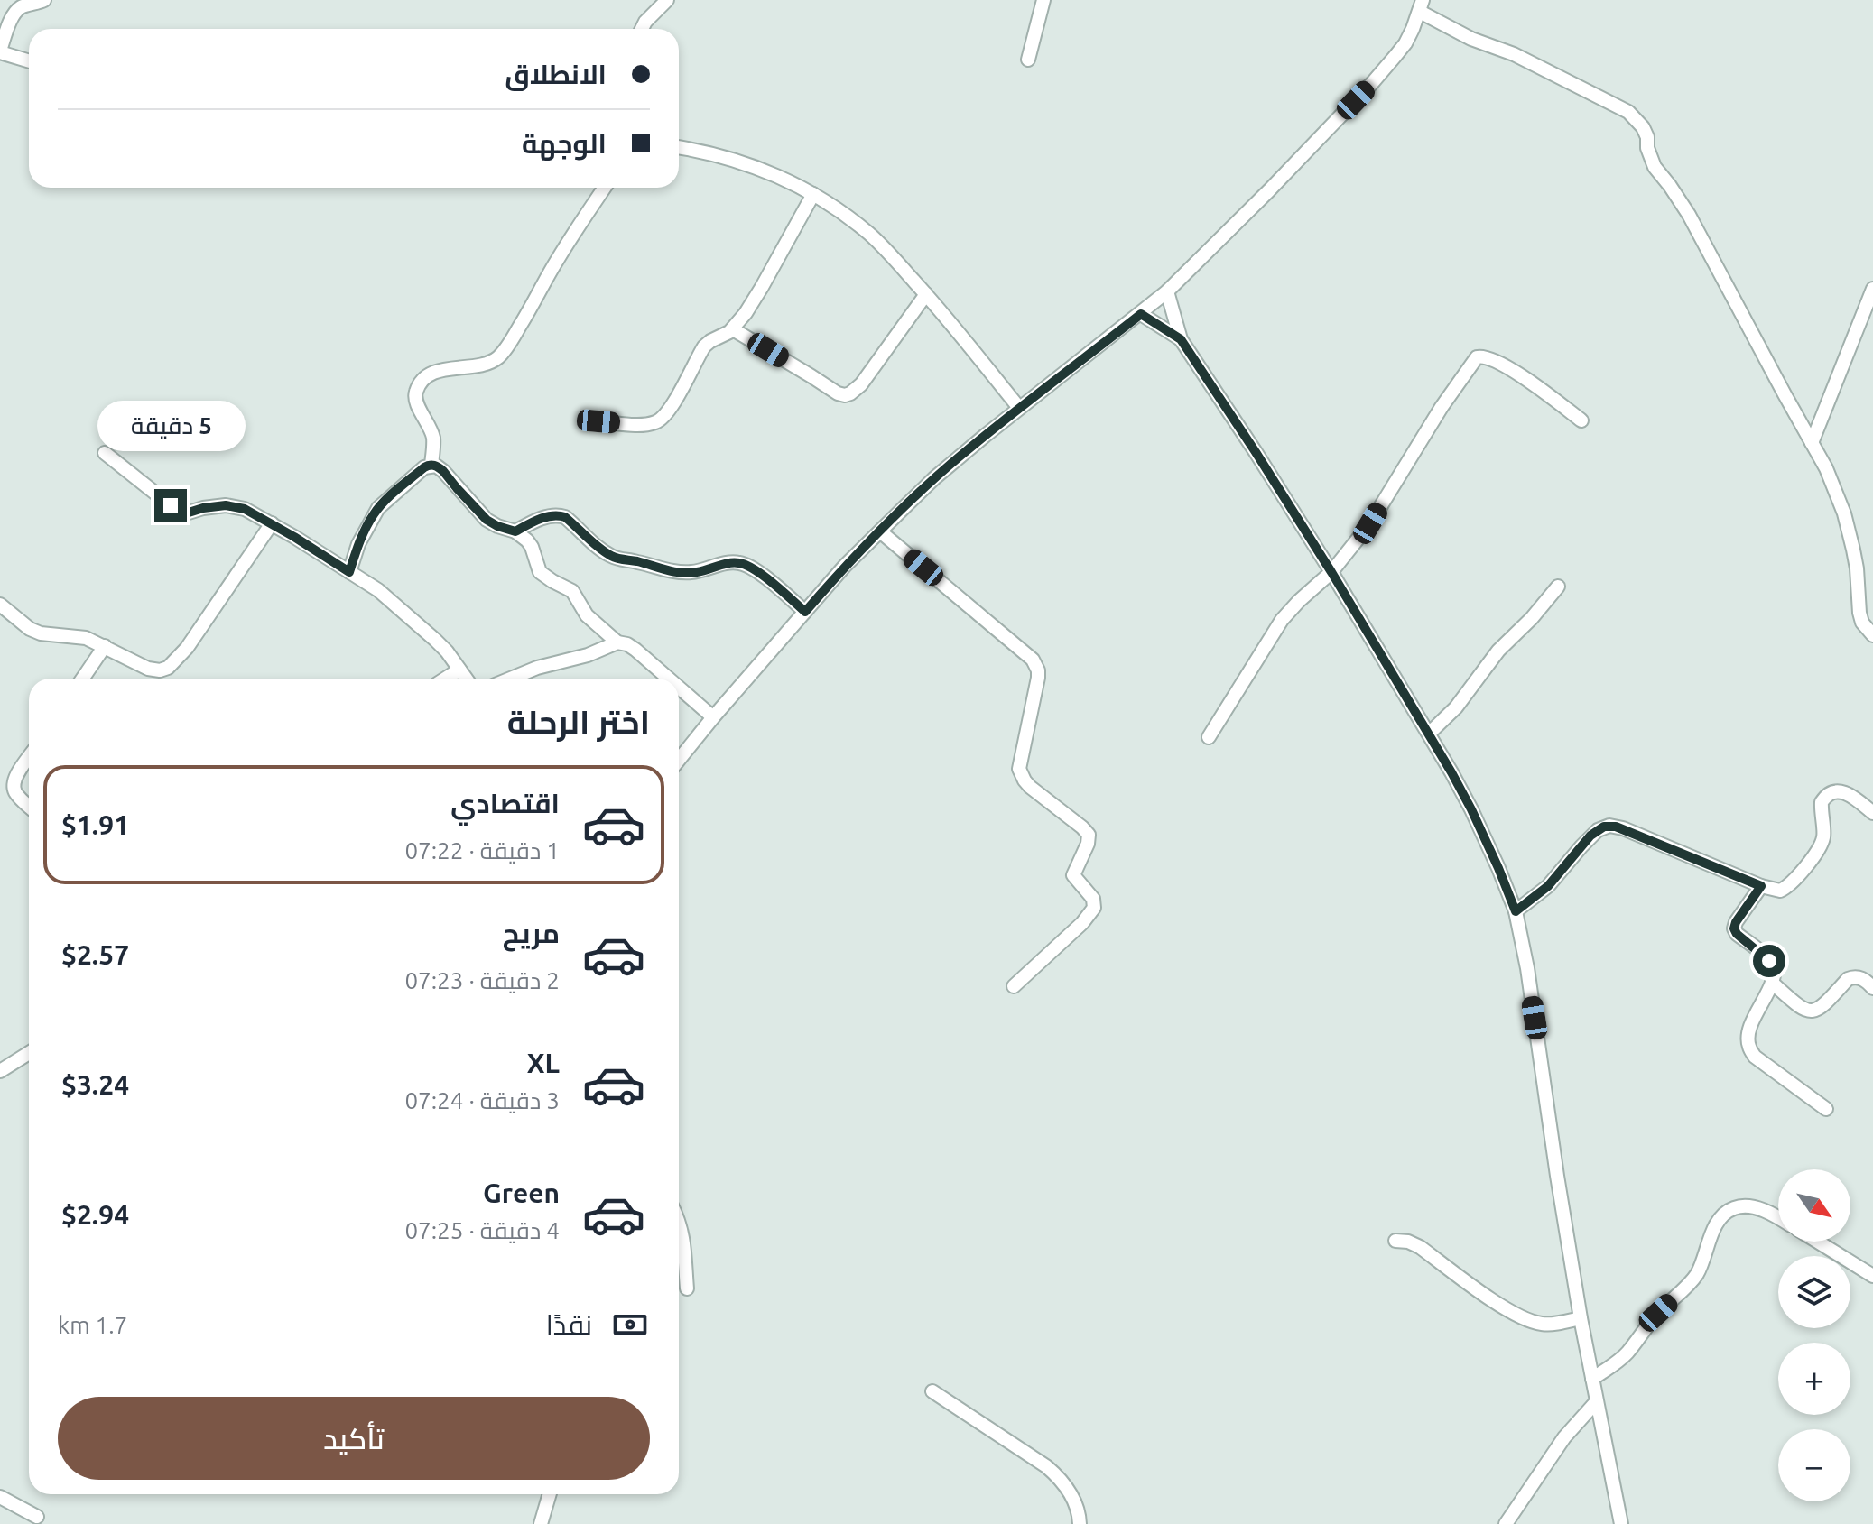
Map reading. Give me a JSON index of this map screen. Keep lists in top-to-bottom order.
{
  "north": "bottom right",
  "page": {
    "banner": ["الانطلاق", "الوجهة"],
    "bubble": "5 دقيقة",
    "heading": "اختر الرحلة",
    "list": [
      {
        "name": "اقتصادي",
        "note": "1 دقيقة · 07:22",
        "value": "$1.91"
      },
      {
        "name": "مريح",
        "note": "2 دقيقة · 07:23",
        "value": "$2.57"
      },
      {
        "name": "XL",
        "note": "3 دقيقة · 07:24",
        "value": "$3.24"
      },
      {
        "name": "Green",
        "note": "4 دقيقة · 07:25",
        "value": "$2.94"
      }
    ],
    "map_buttons": ["+", "−"],
    "pay": ["نقدًا", "1.7 km"],
    "buttons": "تأكيد"
  }
}
